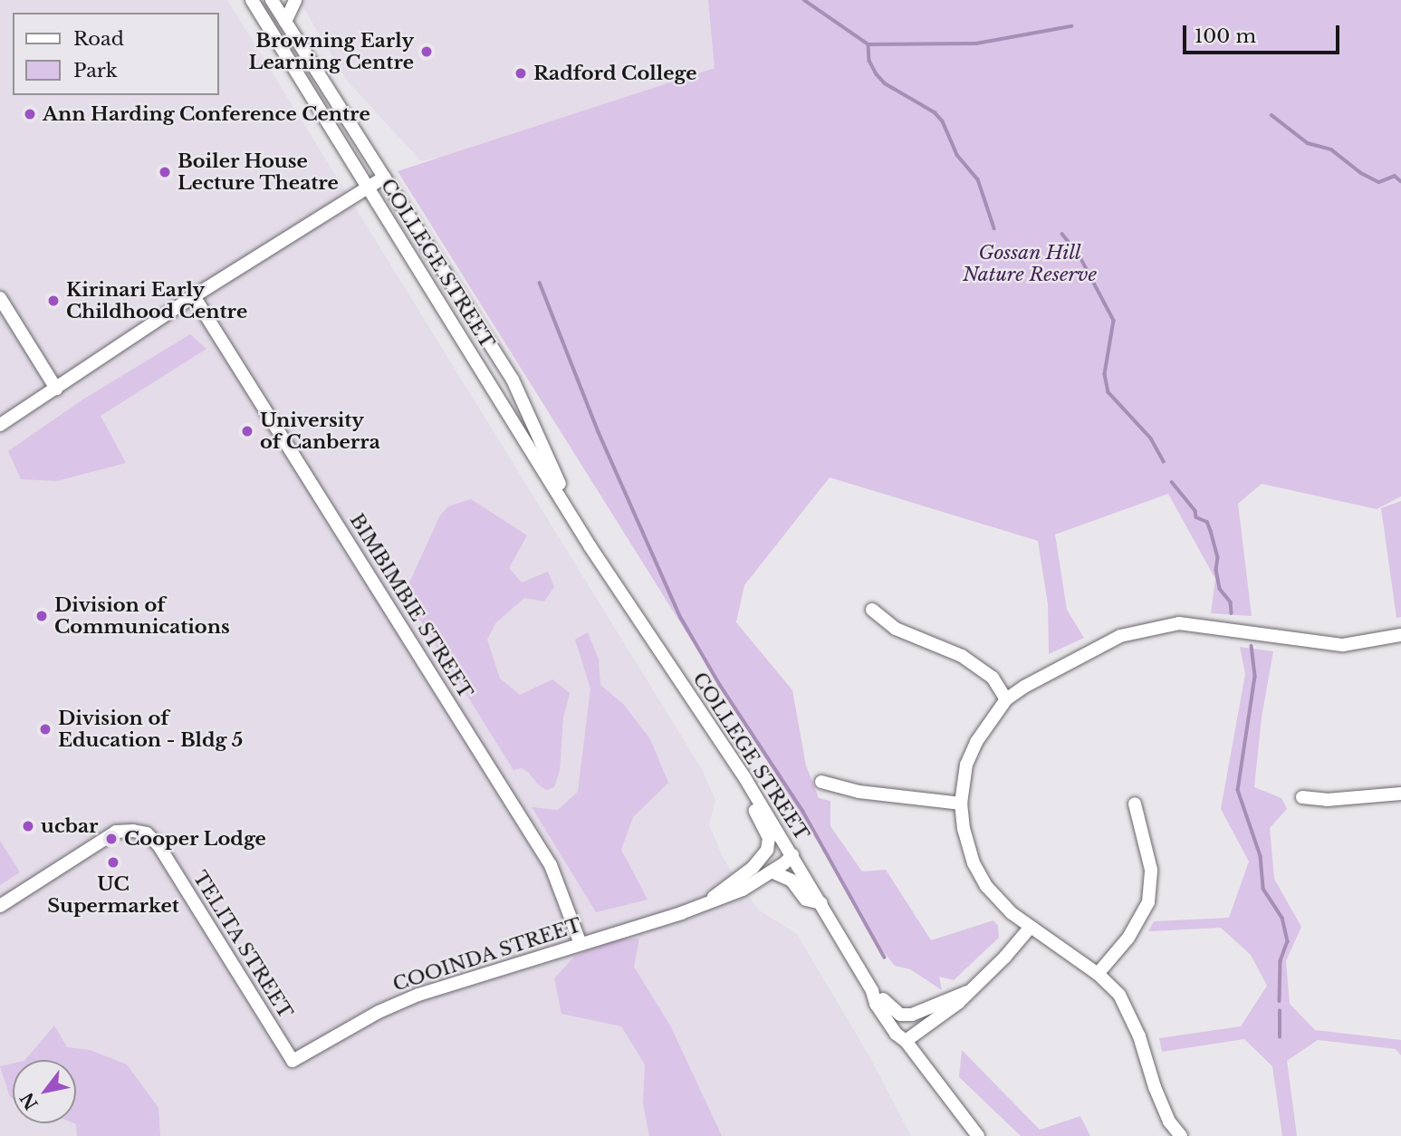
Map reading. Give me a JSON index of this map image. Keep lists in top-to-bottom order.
{
  "streets": {
    "street": [
      "COLLEGE STREET",
      "BIMBIMBIE STREET",
      "TELITA STREET",
      "COOINDA STREET"
    ]
  },
  "crossings": [
    ["COLLEGE STREET", "COOINDA STREET"],
    ["BIMBIMBIE STREET", "COOINDA STREET"],
    ["TELITA STREET", "COOINDA STREET"]
  ],
  "parks": ["Gossan Hill Nature Reserve"],
  "places": [
    "Browning Early Learning Centre",
    "Radford College",
    "Ann Harding Conference Centre",
    "Boiler House Lecture Theatre",
    "Kirinari Early Childhood Centre",
    "University of Canberra",
    "Division of Communications",
    "Division of Education - Bldg 5",
    "ucbar",
    "Cooper Lodge",
    "UC Supermarket"
  ],
  "legend": ["Road", "Park"],
  "scale_bar": "100 m",
  "north": "bottom left"
}
